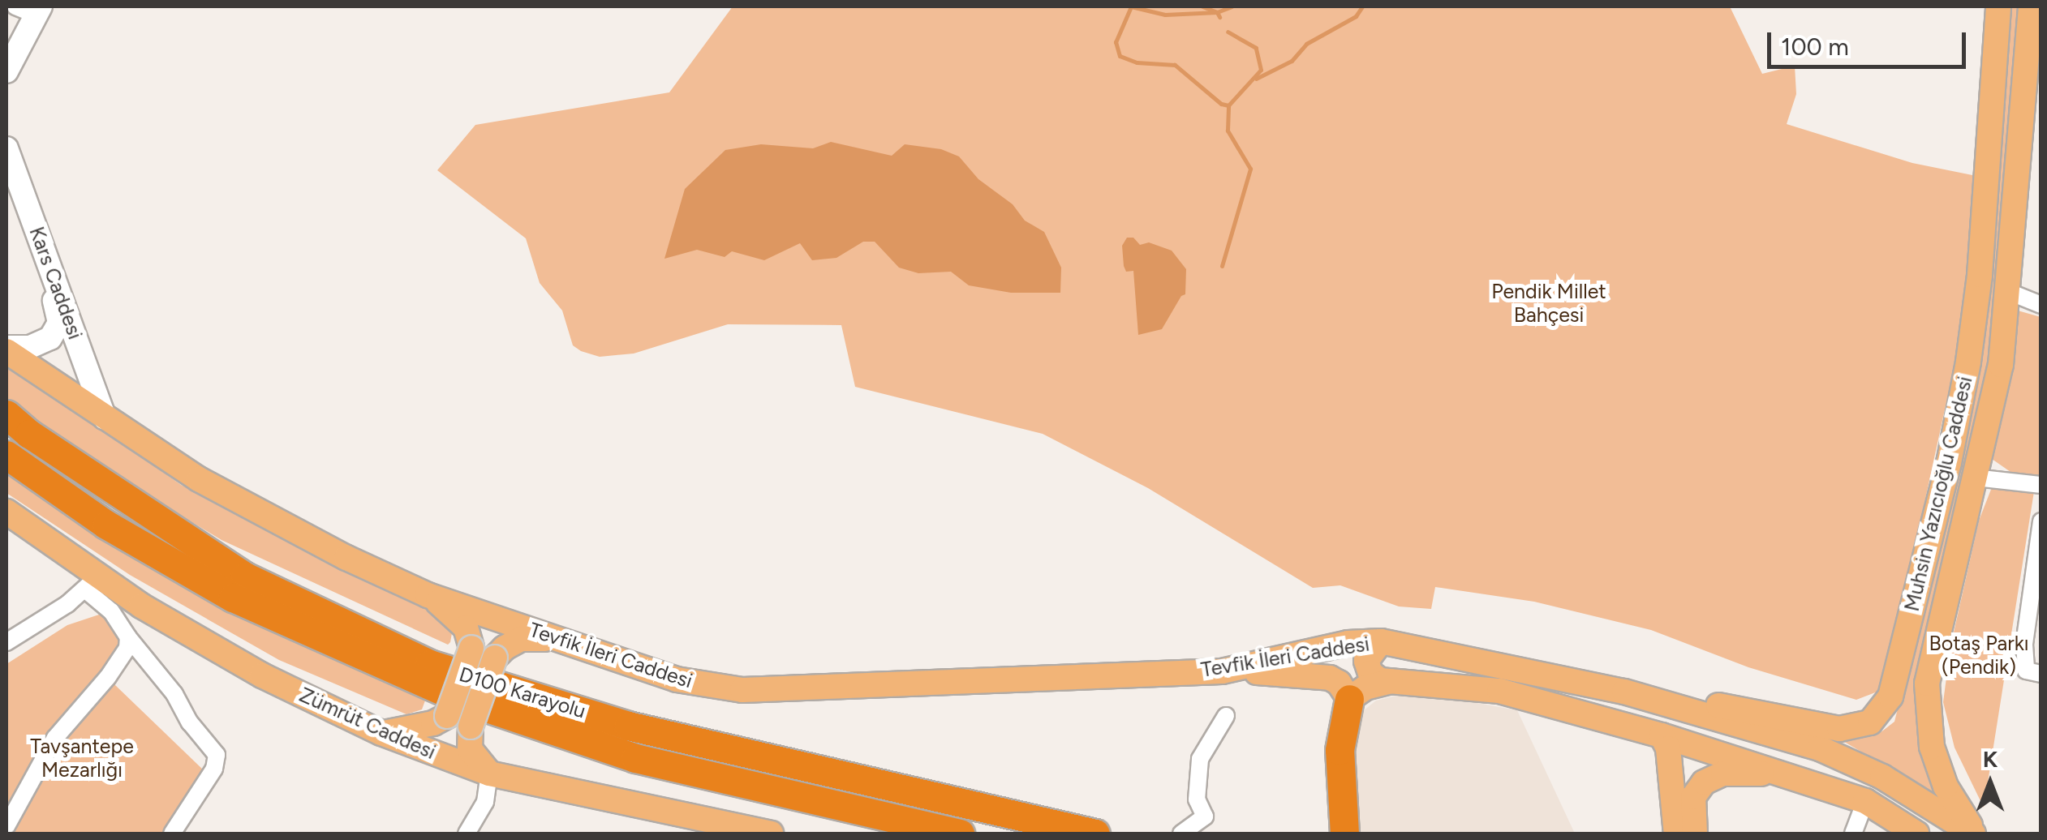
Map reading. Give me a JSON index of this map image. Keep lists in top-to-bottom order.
{
  "streets": {
    "highway": ["D100 Karayolu"],
    "main road": ["Muhsin Yazıcıoğlu Caddesi", "Tevfik İleri Caddesi", "Zümrüt Caddesi"],
    "street": ["Kars Caddesi"]
  },
  "crossings": [
    ["Kars Caddesi", "Tevfik İleri Caddesi"],
    ["Muhsin Yazıcıoğlu Caddesi", "Tevfik İleri Caddesi"]
  ],
  "parks": ["Pendik Millet Bahçesi", "Botaş Parkı (Pendik)", "Tavşantepe Mezarlığı"],
  "scale_bar": "100 m",
  "north": "top"
}
